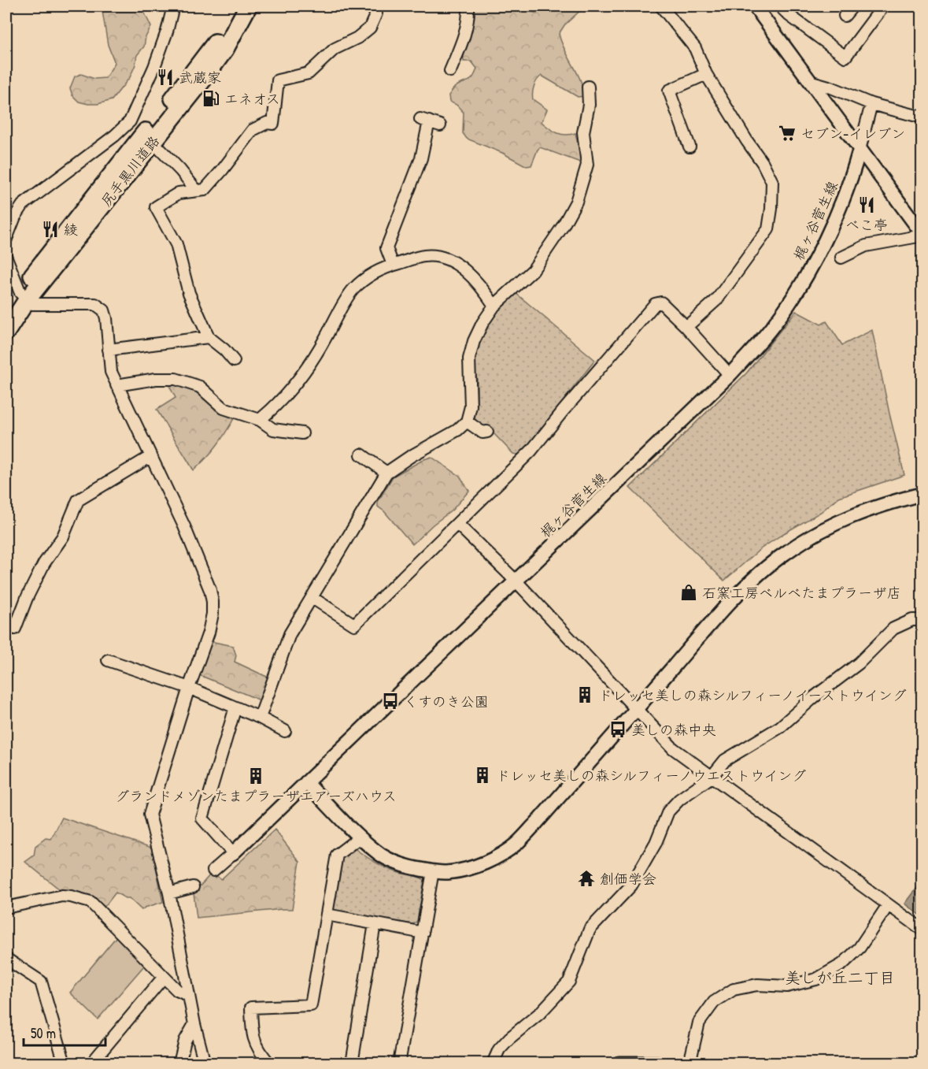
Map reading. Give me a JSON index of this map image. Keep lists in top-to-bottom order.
{
  "streets": {
    "main road": ["尻手黒川道路"],
    "street": ["梶ヶ谷菅生線"]
  },
  "districts": ["美しが丘二丁目"],
  "places": {
    "restaurant": ["武蔵家", "べこ亭", "綾"],
    "fuel station": ["エネオス"],
    "supermarket": ["セブン-イレブン"],
    "shop": ["石窯工房ベルベたまプラーザ店"],
    "building": ["ドレッセ美しの森シルフィーノイーストウイング", "ドレッセ美しの森シルフィーノウエストウイング", "グランドメゾンたまプラーザエアーズハウス"],
    "bus stop": ["くすのき公園", "美しの森中央"],
    "temple": ["創価学会"]
  },
  "scale_bar": "50 m"
}
